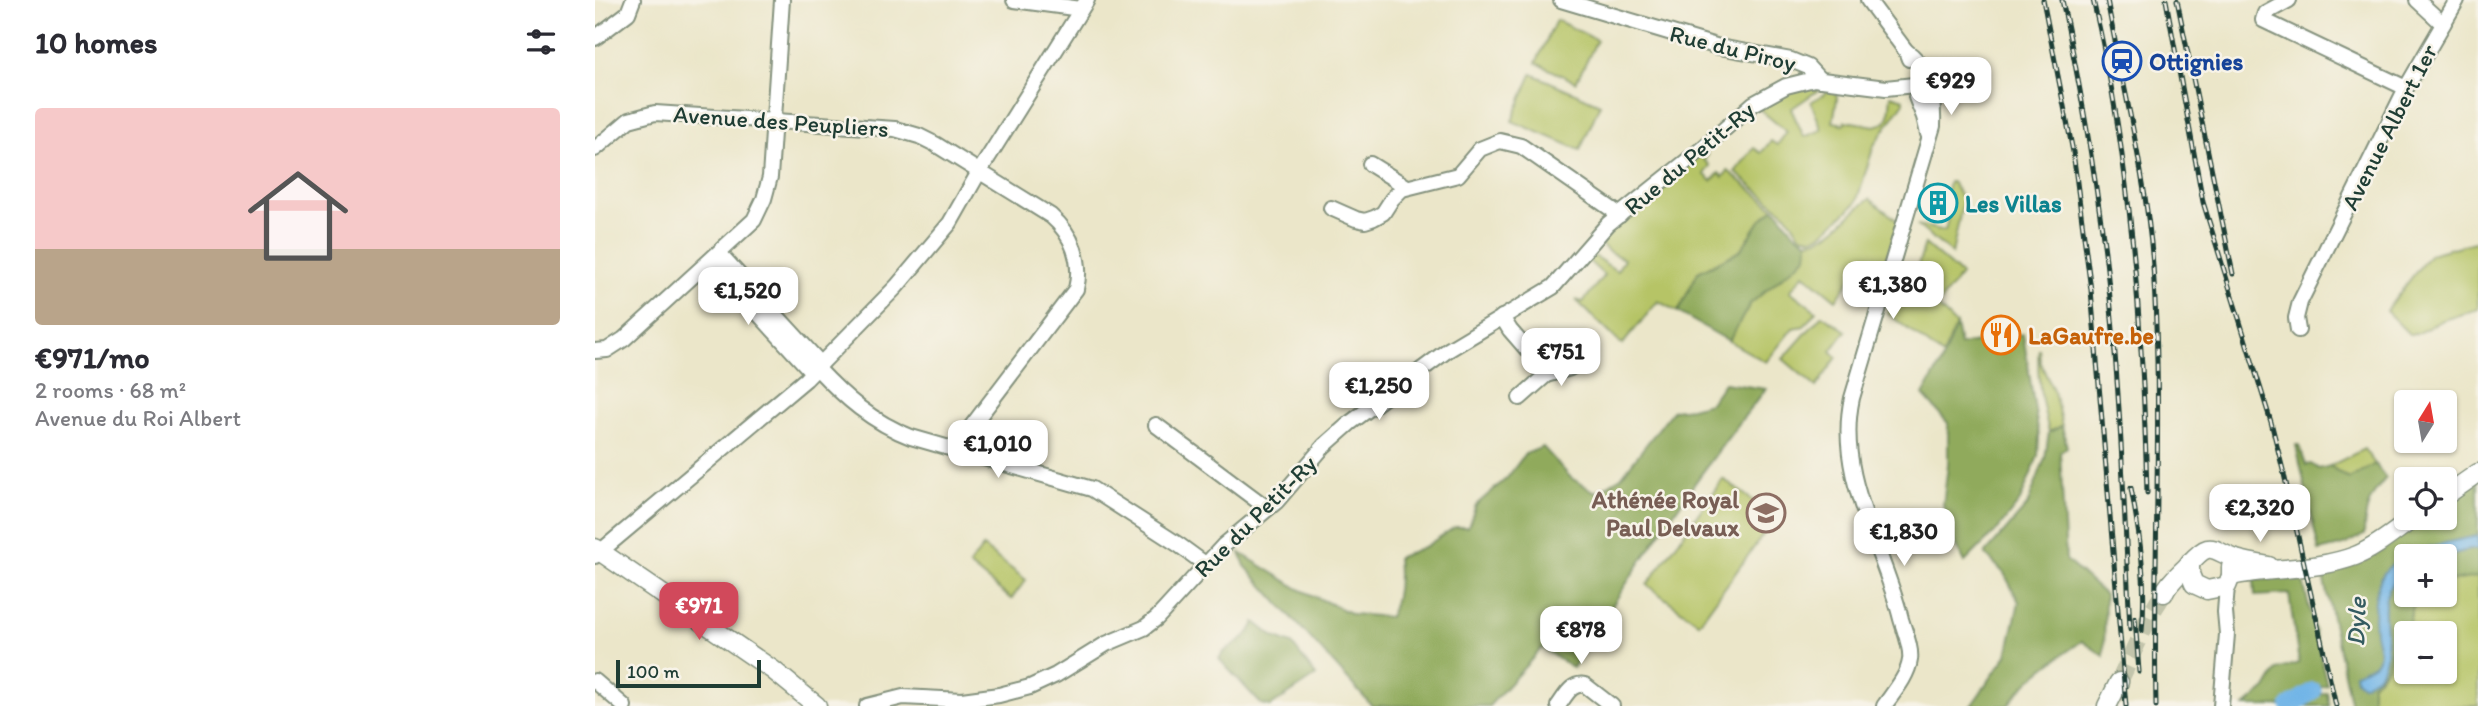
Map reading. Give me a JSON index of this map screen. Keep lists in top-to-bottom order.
{
  "streets": {
    "street": [
      "Rue du Piroy",
      "Avenue des Peupliers",
      "Avenue Albert 1er",
      "Rue du Petit-Ry"
    ]
  },
  "crossings": [
    ["Rue du Piroy", "Rue du Petit-Ry"]
  ],
  "water": ["Dyle"],
  "places": {
    "station": ["Ottignies"],
    "building": ["Les Villas"],
    "restaurant": ["LaGaufre.be"],
    "school or university": ["Athénée Royal Paul Delvaux"]
  },
  "scale_bar": "100 m",
  "north": "top",
  "page": {
    "heading": "10 homes",
    "price": [
      "€929",
      "€1,380",
      "€1,520",
      "€751",
      "€1,250",
      "€1,010",
      "€2,320",
      "€1,830",
      "€971",
      "€878"
    ],
    "list": [
      {
        "name": "€971/mo",
        "note": "2 rooms · 68 m² · Avenue du Roi Albert"
      }
    ],
    "map_buttons": ["+", "−"],
    "scale": "100 m"
  }
}
